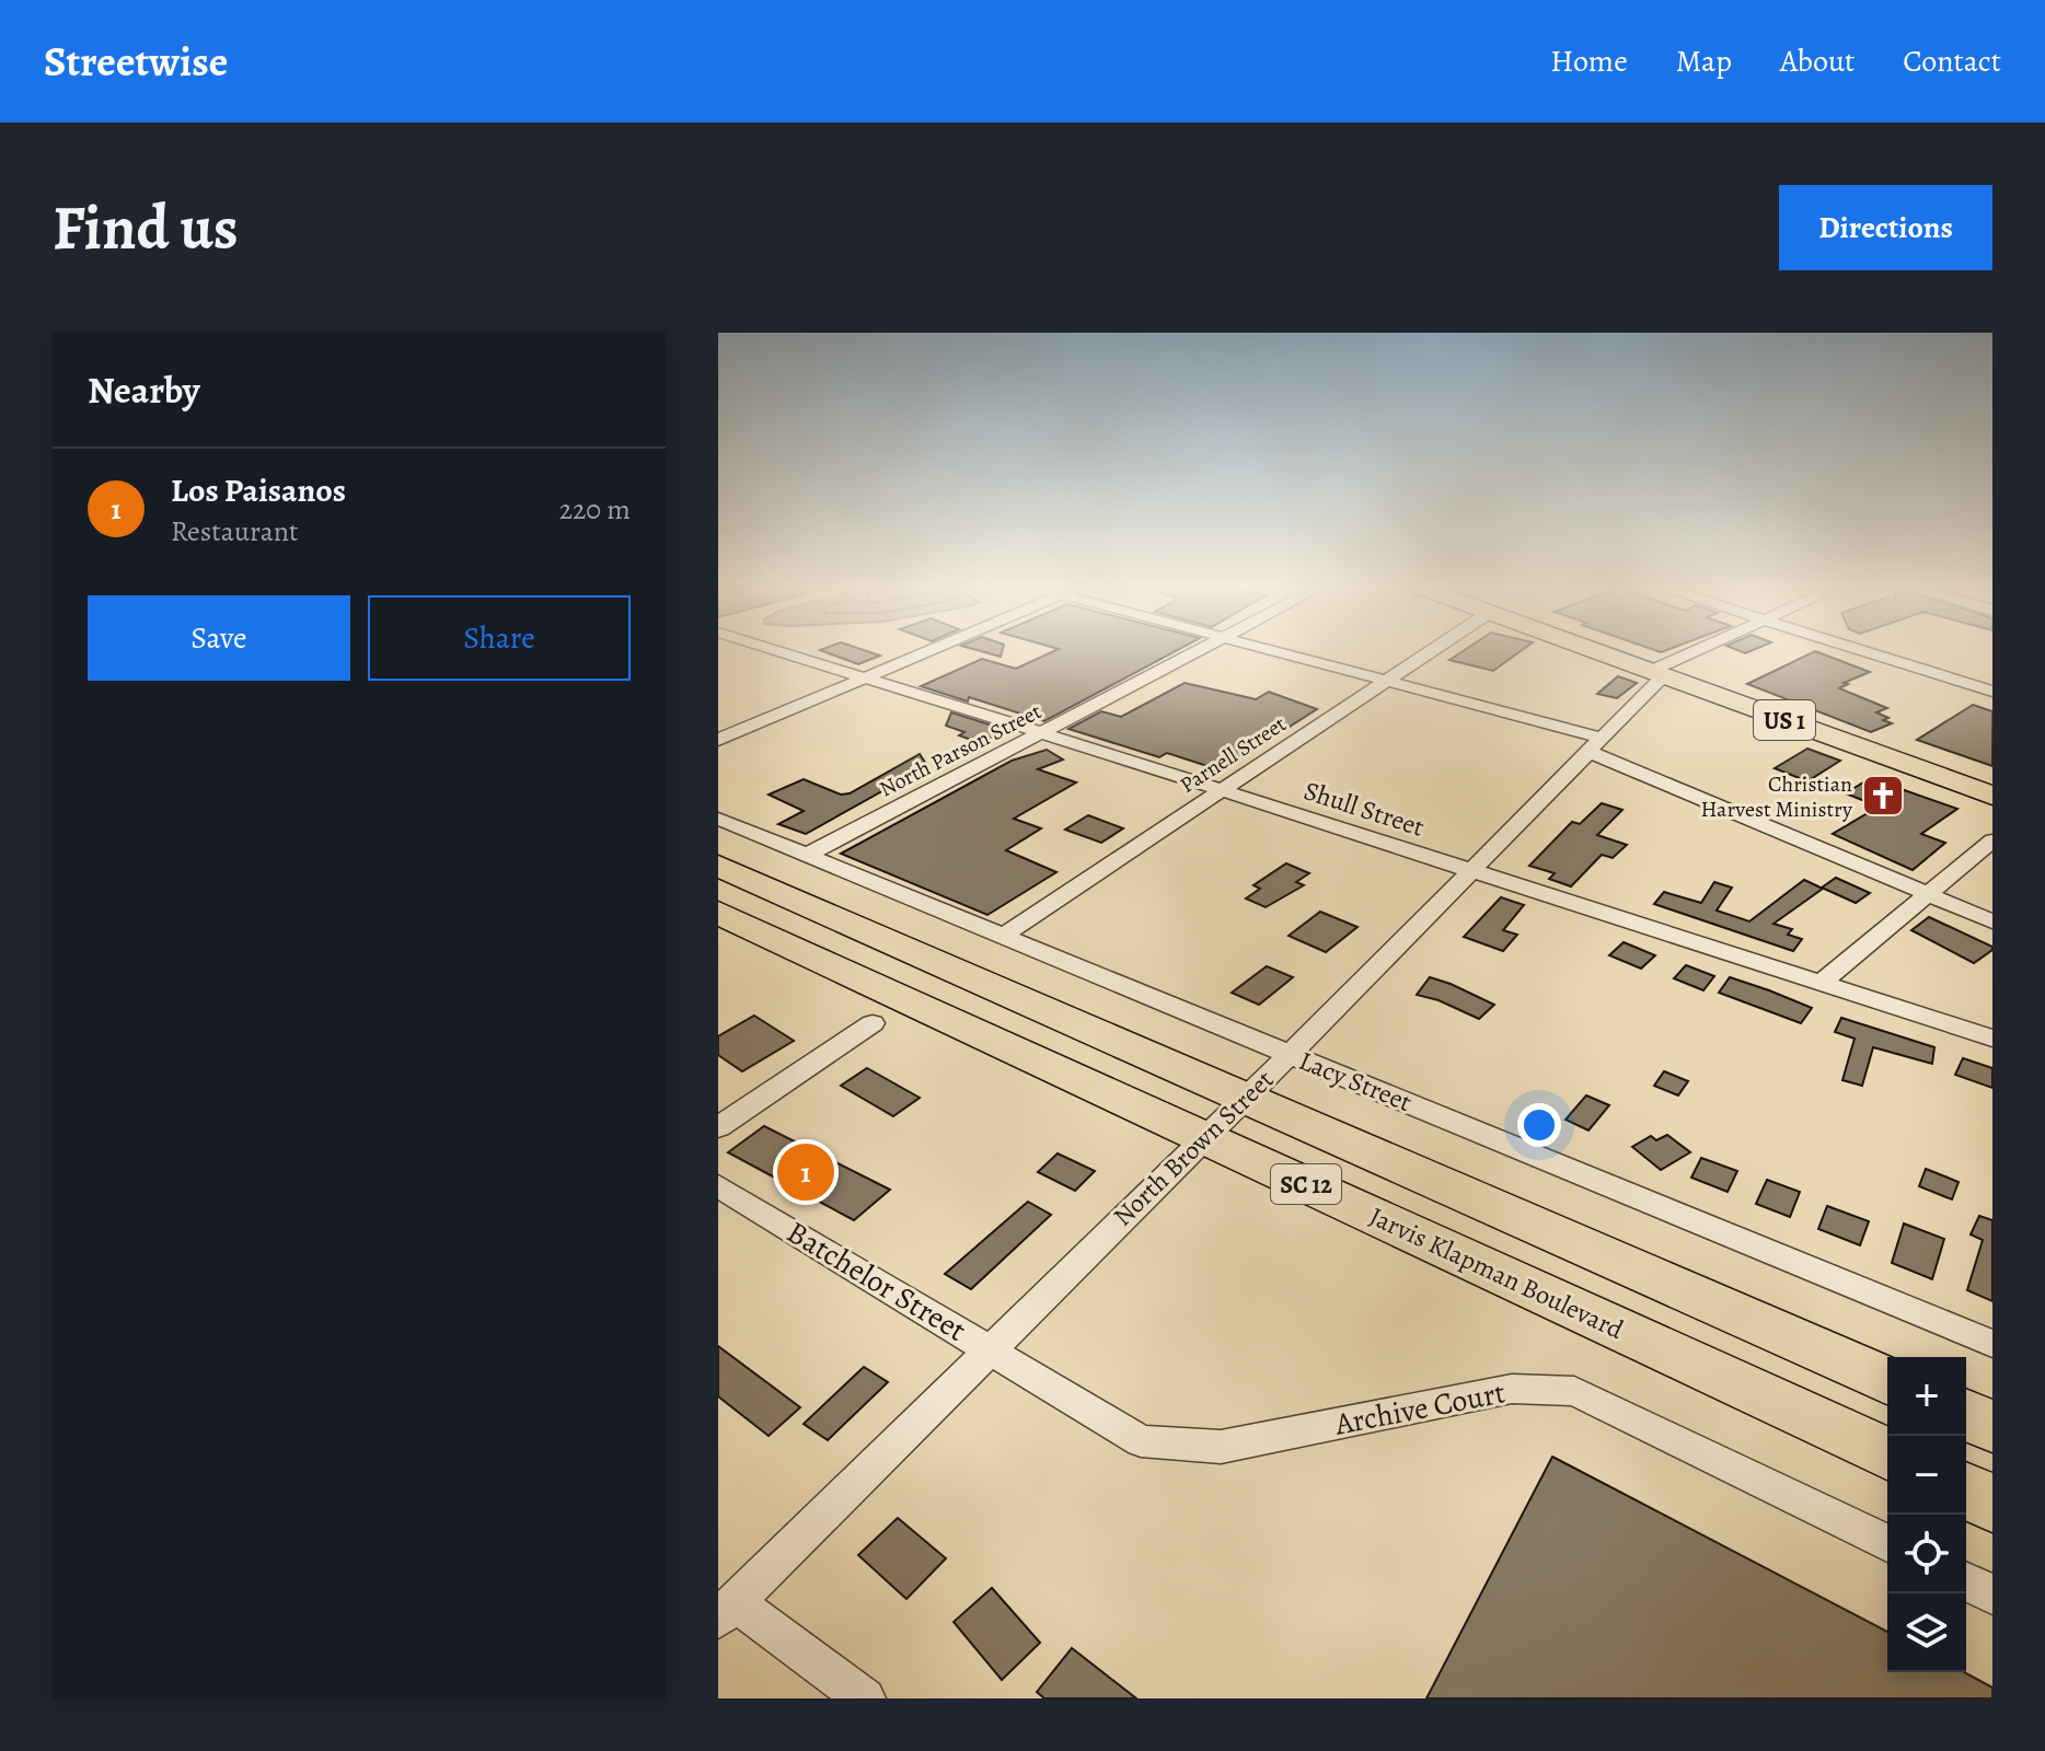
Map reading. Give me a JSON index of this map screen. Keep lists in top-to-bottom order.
{
  "streets": {
    "highway": ["SC 12", "Jarvis Klapman Boulevard"],
    "main road": ["US 1"],
    "street": [
      "North Parson Street",
      "Parnell Street",
      "Shull Street",
      "Lacy Street",
      "North Brown Street",
      "Batchelor Street",
      "Archive Court"
    ]
  },
  "crossings": [
    ["US 1", "North Brown Street"],
    ["North Parson Street", "Shull Street"],
    ["North Parson Street", "Lacy Street"],
    ["Parnell Street", "Shull Street"],
    ["Parnell Street", "Lacy Street"],
    ["Shull Street", "North Brown Street"],
    ["Lacy Street", "North Brown Street"],
    ["North Brown Street", "SC 12"],
    ["North Brown Street", "Jarvis Klapman Boulevard"],
    ["North Brown Street", "Batchelor Street"],
    ["North Brown Street", "Archive Court"],
    ["Batchelor Street", "Archive Court"]
  ],
  "places": {
    "church": ["Christian Harvest Ministry"]
  },
  "page": {
    "header": "Streetwise",
    "nav": [
      "Home",
      "Map",
      "About",
      "Contact"
    ],
    "buttons": [
      "Directions",
      ["Save", "Share"]
    ],
    "title": "Find us",
    "heading": "Nearby",
    "list": [
      {
        "mark": "1",
        "name": "Los Paisanos",
        "note": "Restaurant",
        "value": "220 m"
      }
    ],
    "pins": "1",
    "map_buttons": ["+", "−"]
  }
}
